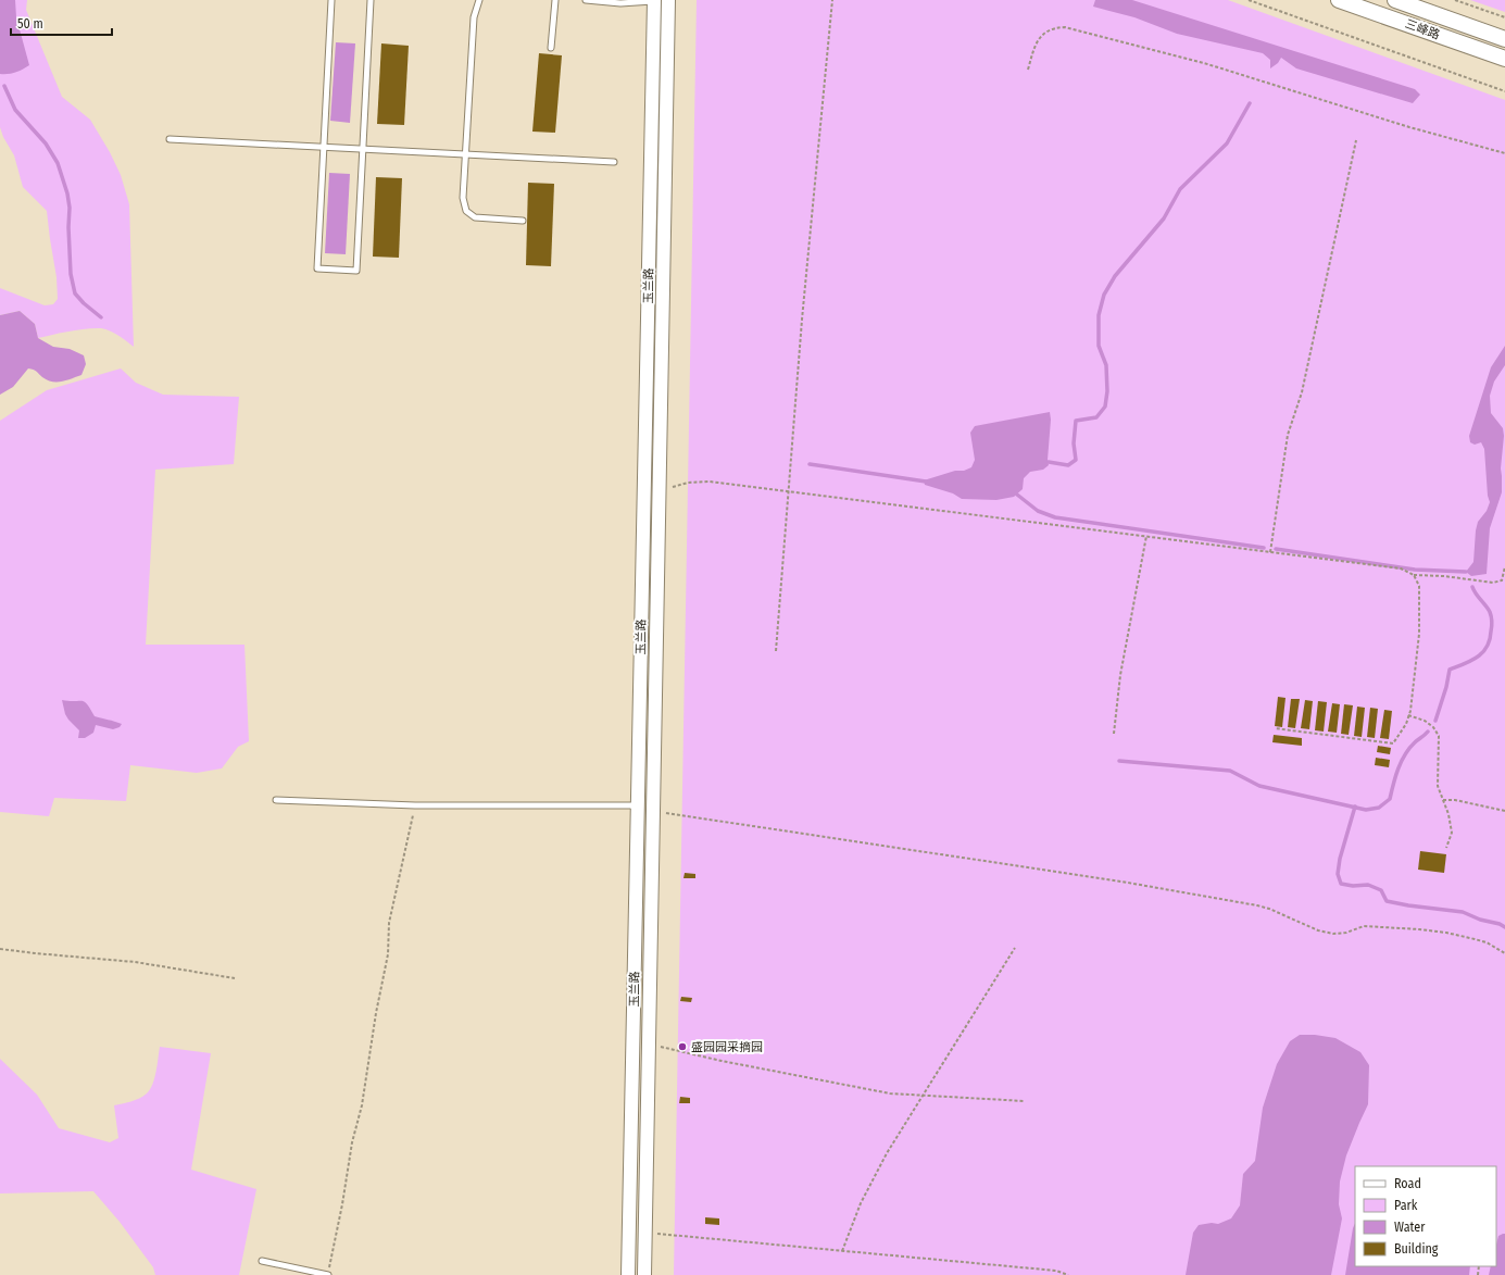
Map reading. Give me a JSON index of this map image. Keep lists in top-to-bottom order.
{
  "streets": {
    "main road": ["三峰路"],
    "street": ["玉兰路"]
  },
  "places": ["盛园园采摘园"],
  "legend": [
    "Road",
    "Park",
    "Water",
    "Building"
  ],
  "scale_bar": "50 m"
}
